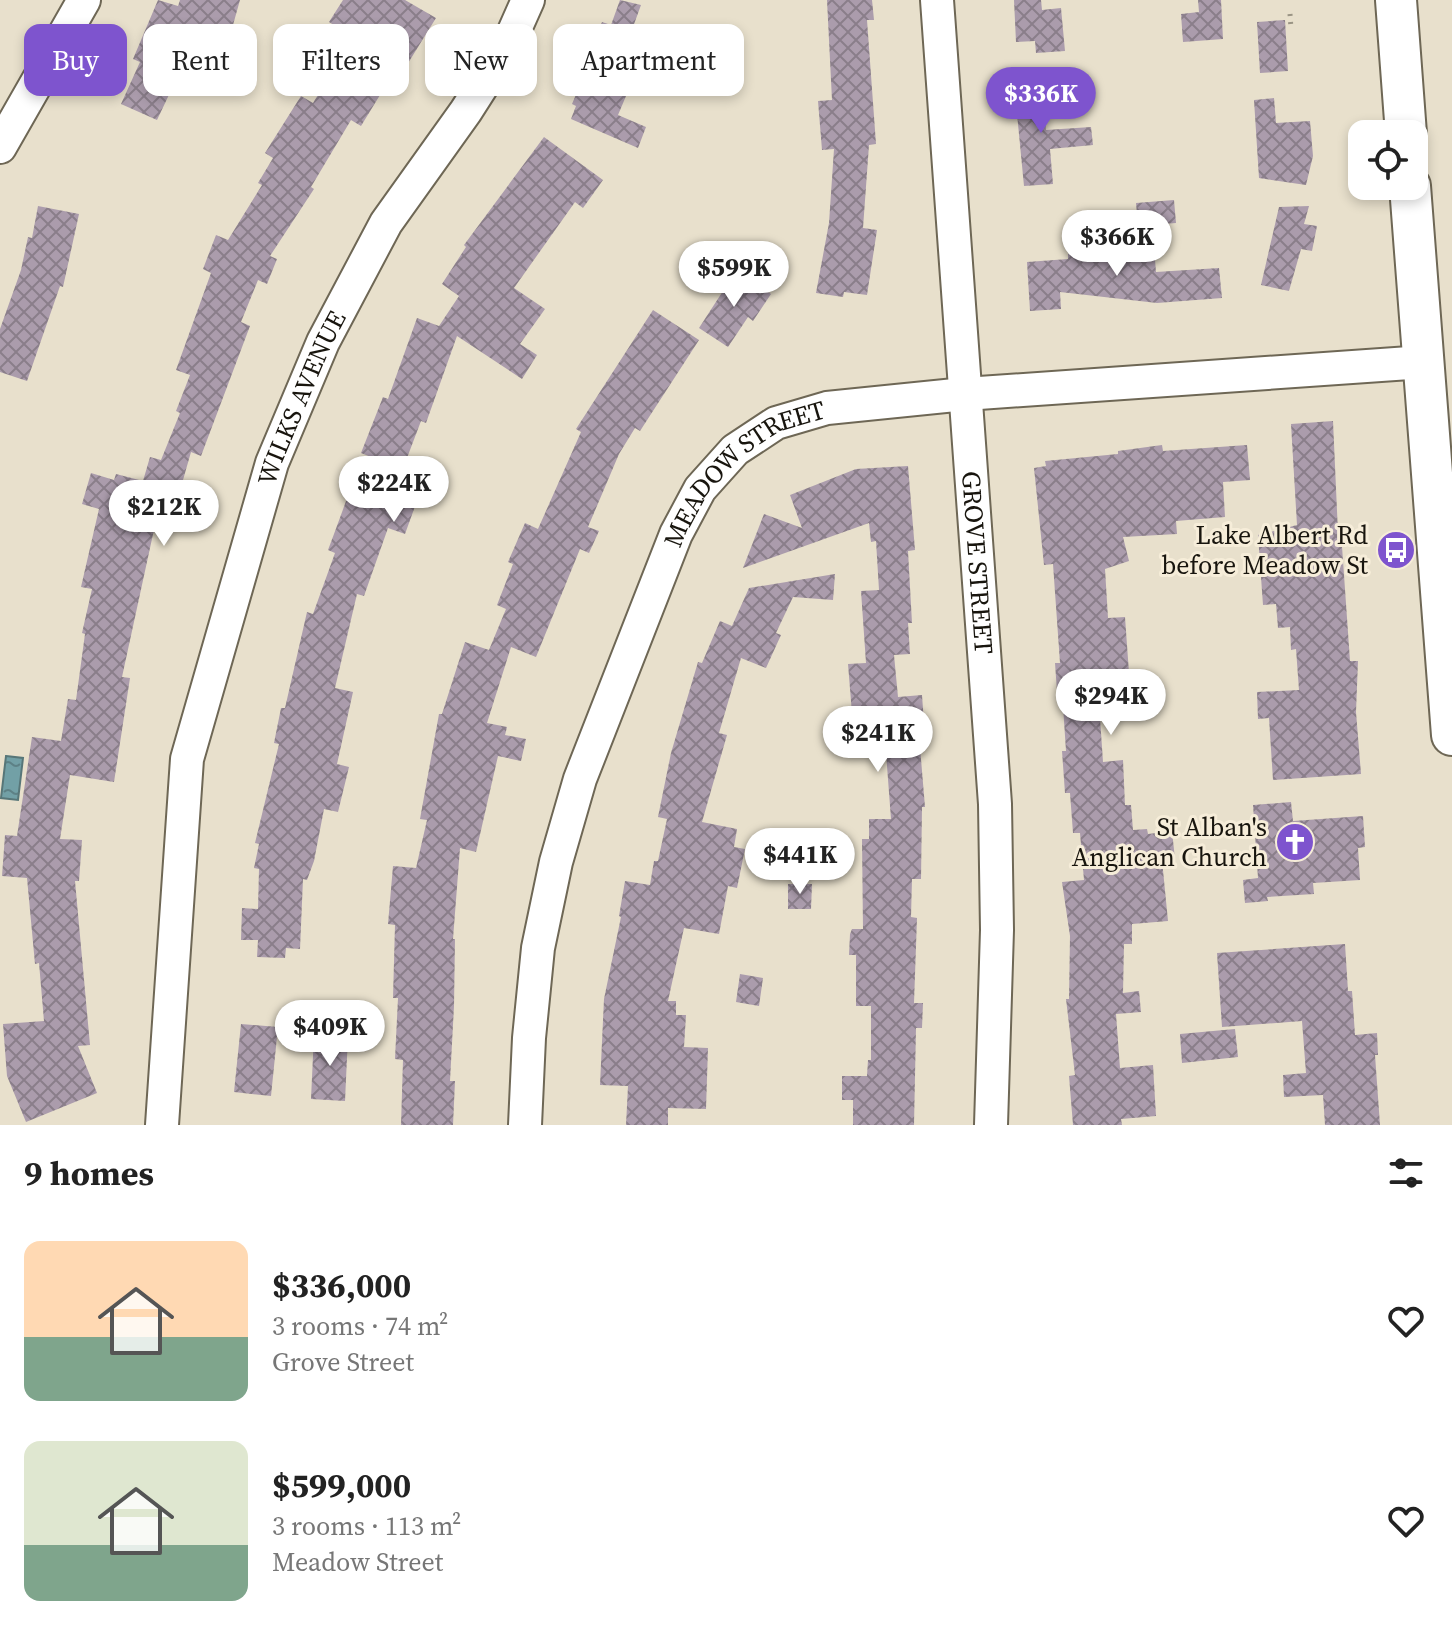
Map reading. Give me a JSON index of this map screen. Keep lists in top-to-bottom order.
{
  "streets": {
    "street": ["WILKS AVENUE", "MEADOW STREET", "GROVE STREET"]
  },
  "crossings": [
    ["MEADOW STREET", "GROVE STREET"]
  ],
  "places": {
    "bus stop": ["Lake Albert Rd before Meadow St"],
    "church": ["St Alban's Anglican Church"]
  },
  "page": {
    "chip": [
      "Buy",
      "Rent",
      "Filters",
      "New",
      "Apartment"
    ],
    "price": [
      "$336K",
      "$366K",
      "$599K",
      "$224K",
      "$212K",
      "$294K",
      "$241K",
      "$441K",
      "$409K"
    ],
    "heading": "9 homes",
    "list": [
      {
        "name": "$336,000",
        "note": "3 rooms · 74 m² · Grove Street"
      },
      {
        "name": "$599,000",
        "note": "3 rooms · 113 m² · Meadow Street"
      }
    ]
  }
}
